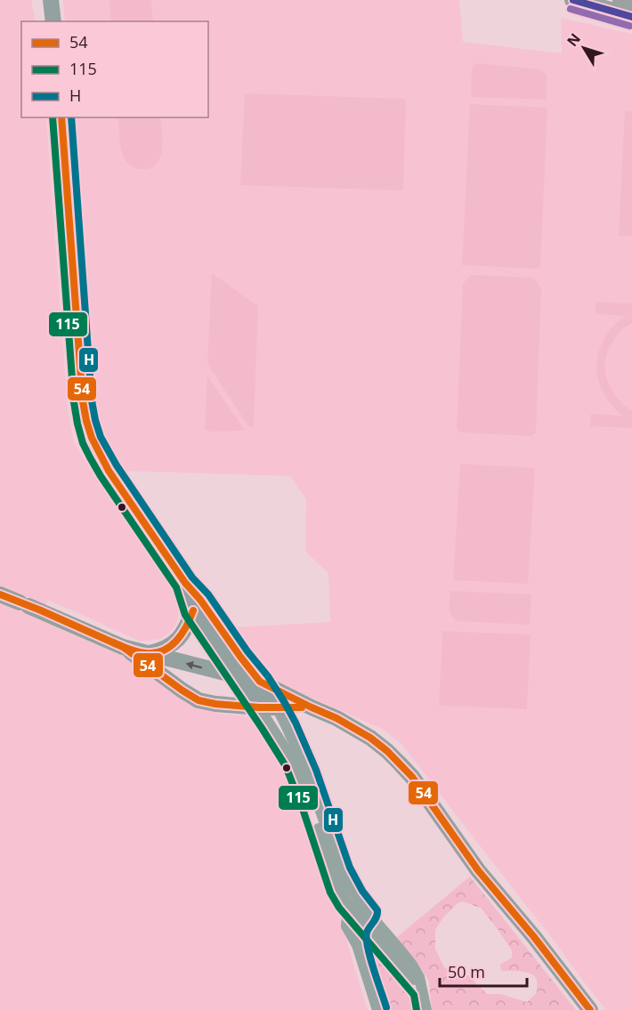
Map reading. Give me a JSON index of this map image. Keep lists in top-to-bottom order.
{
  "lines": ["transit line 54", "transit line 115", "transit line H"],
  "legend": ["54", "115", "H"],
  "scale_bar": "50 m",
  "north": "top left"
}
